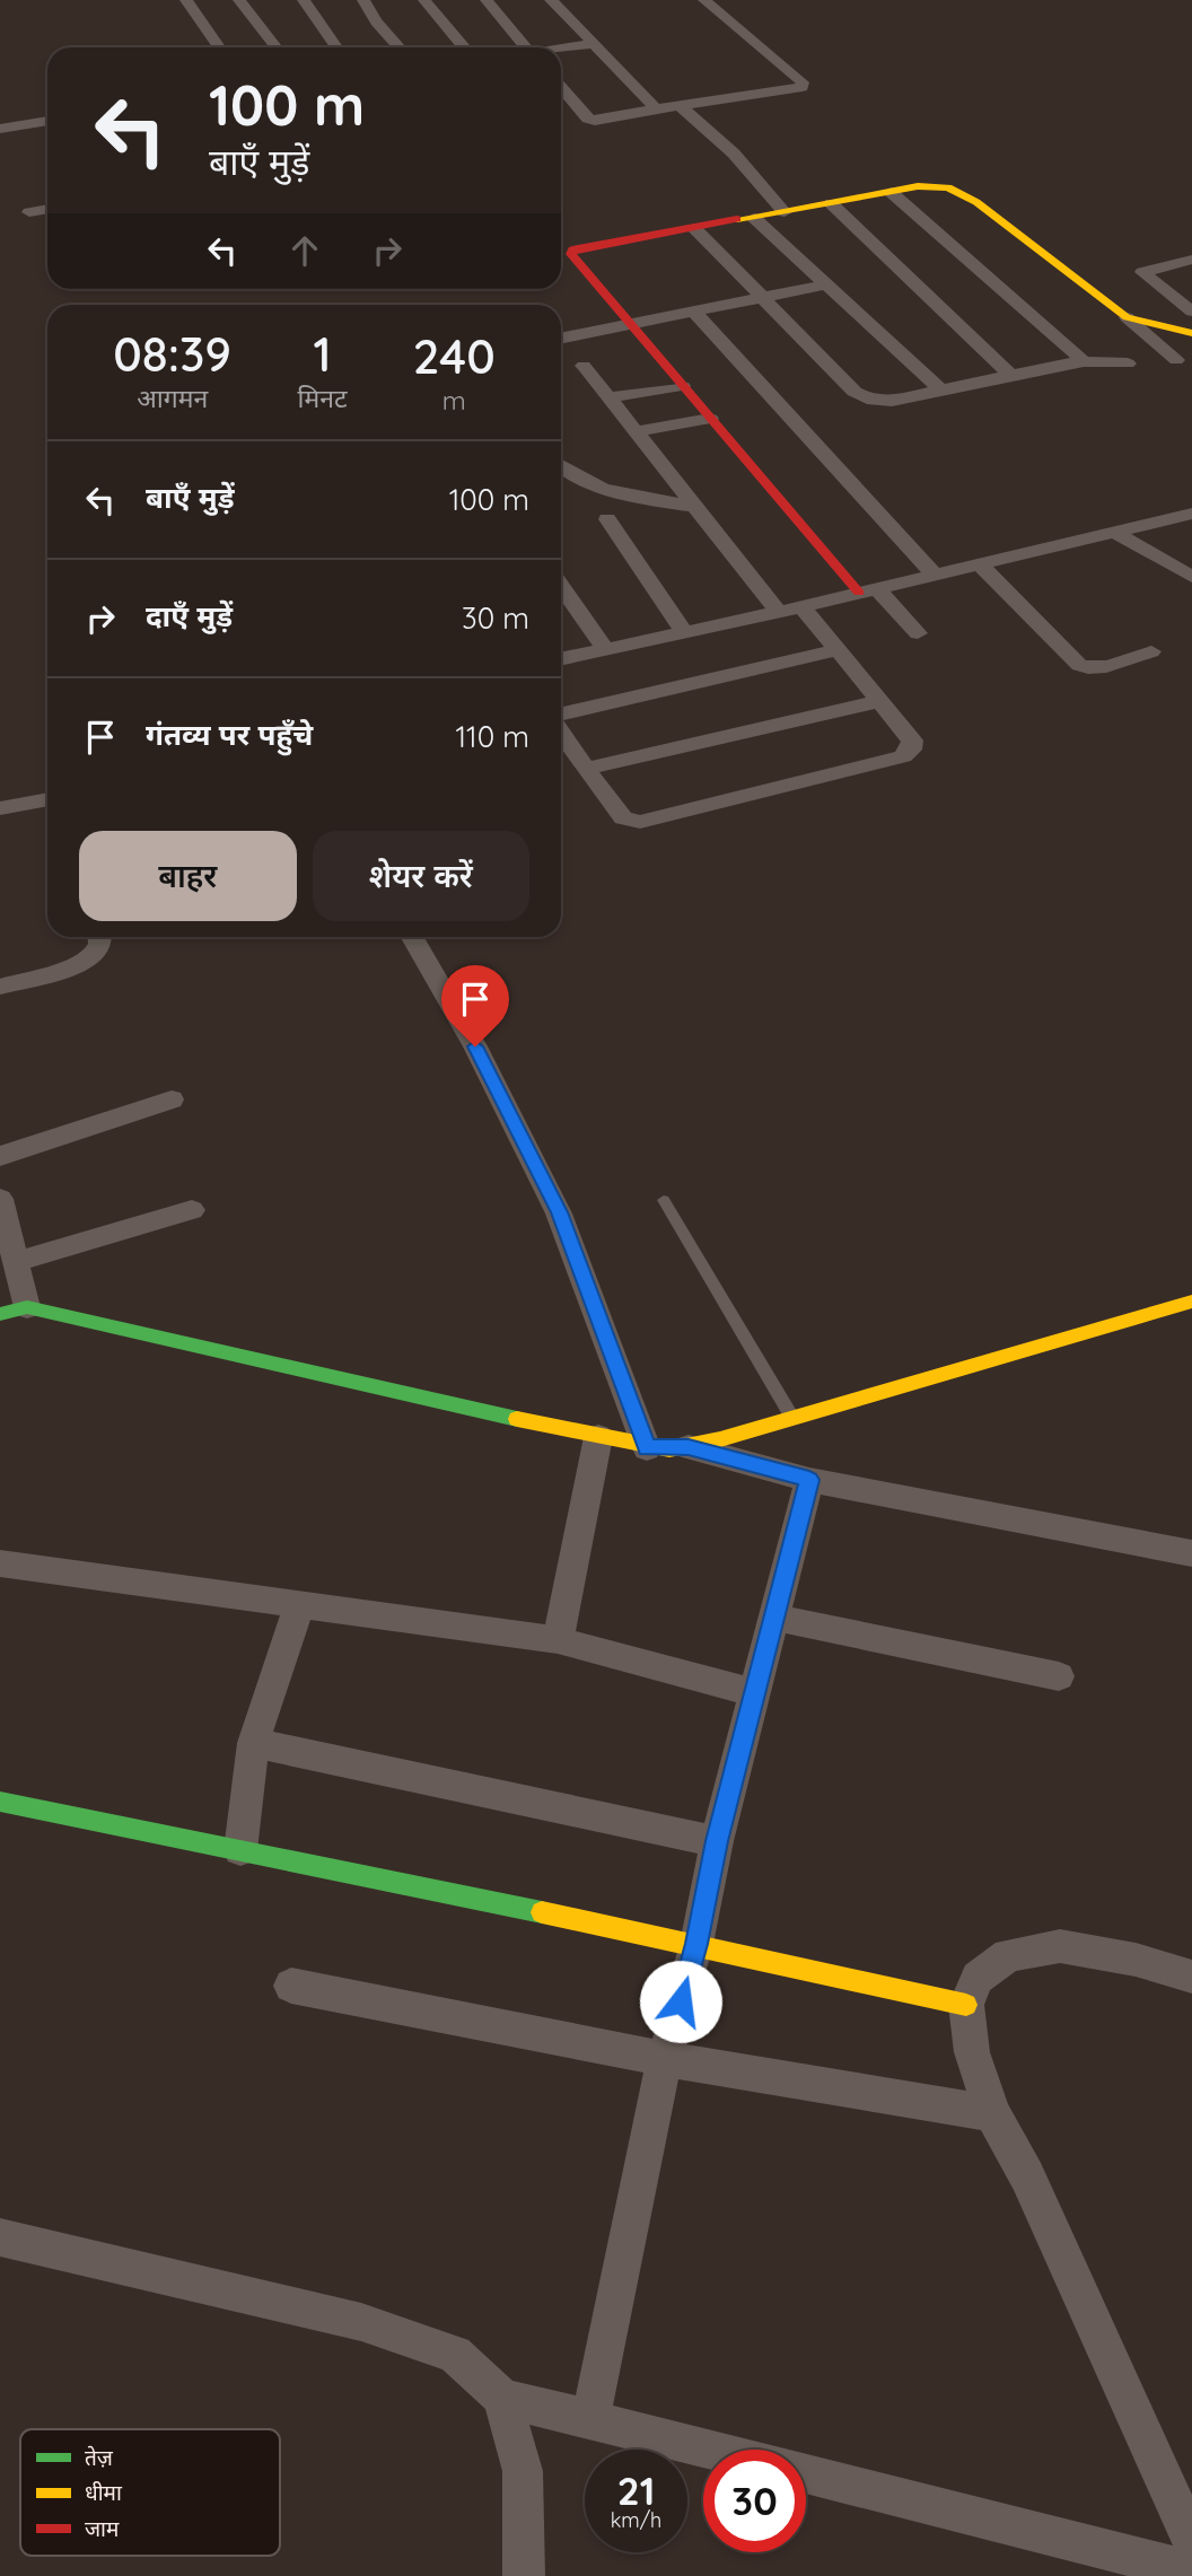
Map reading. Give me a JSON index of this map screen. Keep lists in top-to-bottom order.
{
  "legend": ["तेज़", "धीमा", "जाम"],
  "page": {
    "turn": ["100 m", "बाएँ मुड़ें"],
    "eta": [
      "08:39",
      "आगमन",
      "1",
      "मिनट",
      "240",
      "m"
    ],
    "list": [
      {
        "name": "बाएँ मुड़ें",
        "value": "100 m"
      },
      {
        "name": "दाएँ मुड़ें",
        "value": "30 m"
      },
      {
        "name": "गंतव्य पर पहुँचे",
        "value": "110 m"
      }
    ],
    "buttons": ["बाहर", "शेयर करें"],
    "speed": "21 km/h",
    "limit": "30"
  }
}
